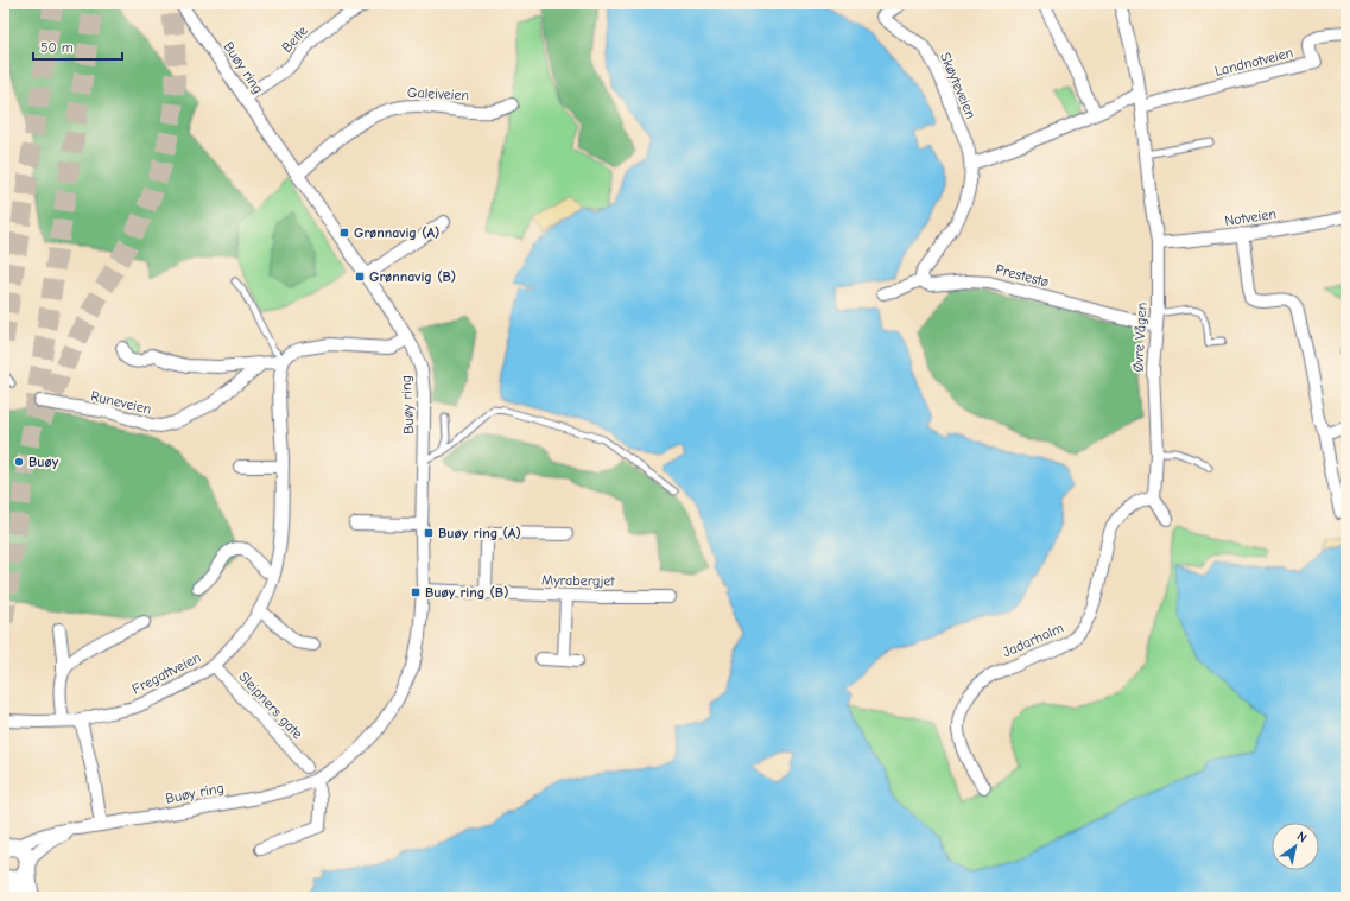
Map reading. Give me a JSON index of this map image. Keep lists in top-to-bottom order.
{
  "streets": {
    "street": [
      "Beite",
      "Landnotveien",
      "Buøy ring",
      "Skøyteveien",
      "Galeiveien",
      "Notveien",
      "Prestestø",
      "Øvre Vågen",
      "Runeveien",
      "Myrabergjet",
      "Jadarholm",
      "Fregattveien",
      "Sleipners gate"
    ]
  },
  "crossings": [
    ["Beite", "Buøy ring"],
    ["Landnotveien", "Øvre Vågen"],
    ["Buøy ring", "Galeiveien"],
    ["Buøy ring", "Runeveien"],
    ["Buøy ring", "Myrabergjet"],
    ["Skøyteveien", "Prestestø"],
    ["Notveien", "Øvre Vågen"],
    ["Prestestø", "Øvre Vågen"],
    ["Øvre Vågen", "Jadarholm"],
    ["Runeveien", "Fregattveien"],
    ["Fregattveien", "Sleipners gate"]
  ],
  "places": {
    "transit": [
      "Grønnavig (A)",
      "Grønnavig (B)",
      "Buøy ring (A)",
      "Buøy ring (B)"
    ],
    "other": ["Buøy"]
  },
  "scale_bar": "50 m",
  "north": "top right"
}
